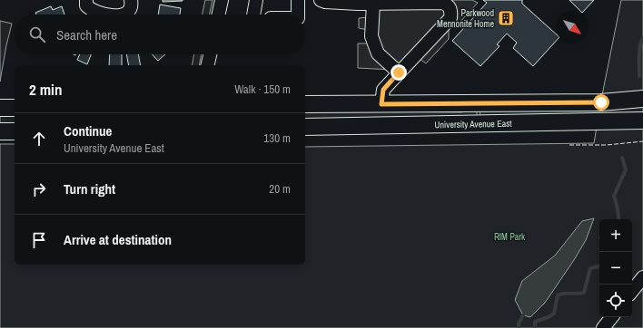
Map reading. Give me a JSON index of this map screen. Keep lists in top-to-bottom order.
{
  "streets": {
    "main road": ["University Avenue East"]
  },
  "parks": ["RIM Park"],
  "places": {
    "building": ["Parkwood Mennonite Home"]
  },
  "north": "bottom right",
  "page": {
    "search": "Search here",
    "heading": ["2 min", "Walk · 150 m"],
    "list": [
      ["Continue", "University Avenue East", "130 m"],
      ["Turn right", "20 m"],
      "Arrive at destination"
    ],
    "map_buttons": ["+", "−"]
  }
}
